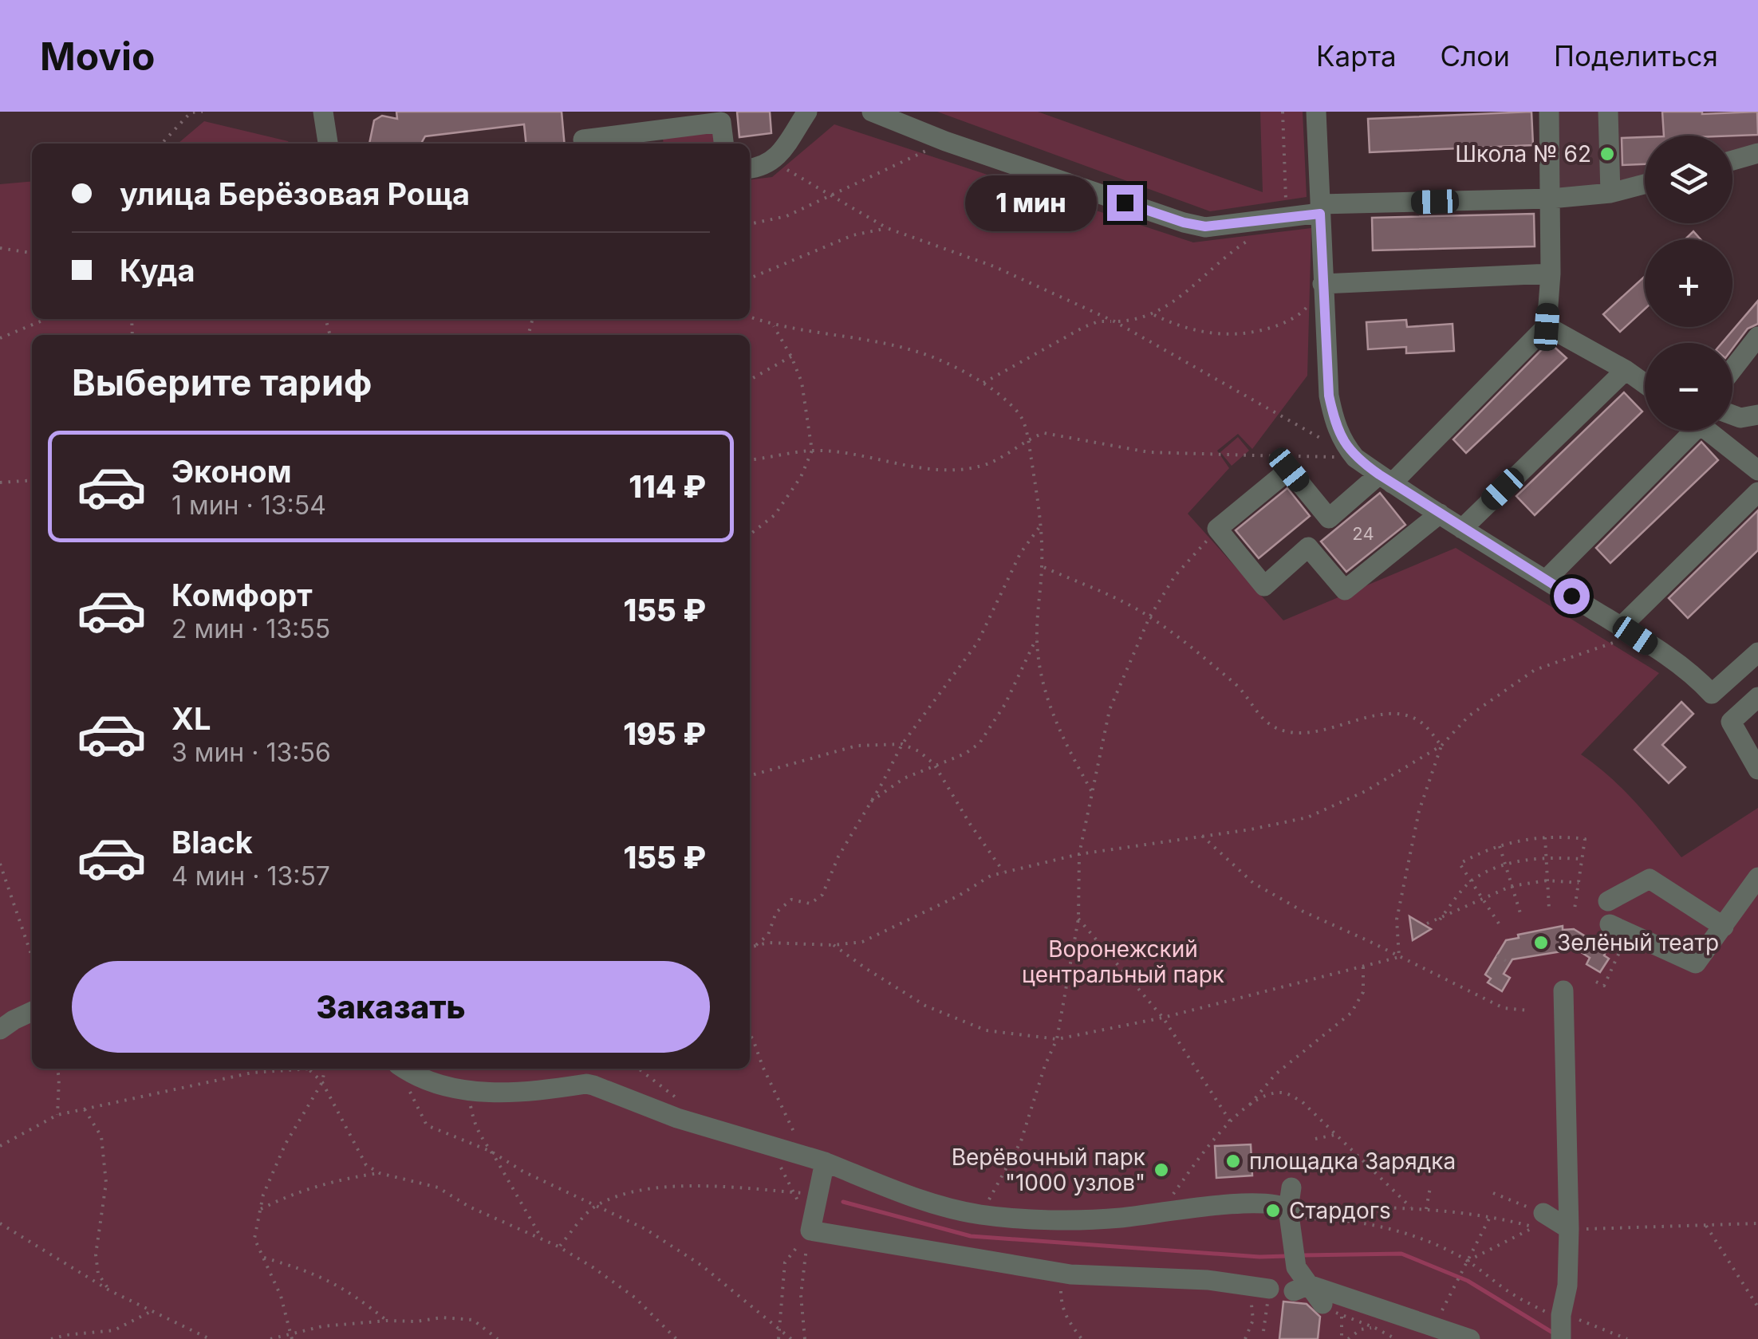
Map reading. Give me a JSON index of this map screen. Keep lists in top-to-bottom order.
{
  "parks": ["Воронежский центральный парк"],
  "places": [
    "Школа № 62",
    "Зелёный театр",
    "площадка Зарядка",
    "Верёвочный парк \"1000 узлов\"",
    "Стардогs"
  ],
  "house_numbers": ["24"],
  "page": {
    "header": "Movio",
    "nav": ["Карта", "Слои", "Поделиться"],
    "map_buttons": ["+", "−"],
    "banner": ["улица Берёзовая Роща", "Куда"],
    "bubble": "1 мин",
    "heading": "Выберите тариф",
    "list": [
      {
        "name": "Эконом",
        "note": "1 мин · 13:54",
        "value": "114 ₽"
      },
      {
        "name": "Комфорт",
        "note": "2 мин · 13:55",
        "value": "155 ₽"
      },
      {
        "name": "XL",
        "note": "3 мин · 13:56",
        "value": "195 ₽"
      },
      {
        "name": "Black",
        "note": "4 мин · 13:57",
        "value": "155 ₽"
      }
    ],
    "buttons": "Заказать"
  }
}
